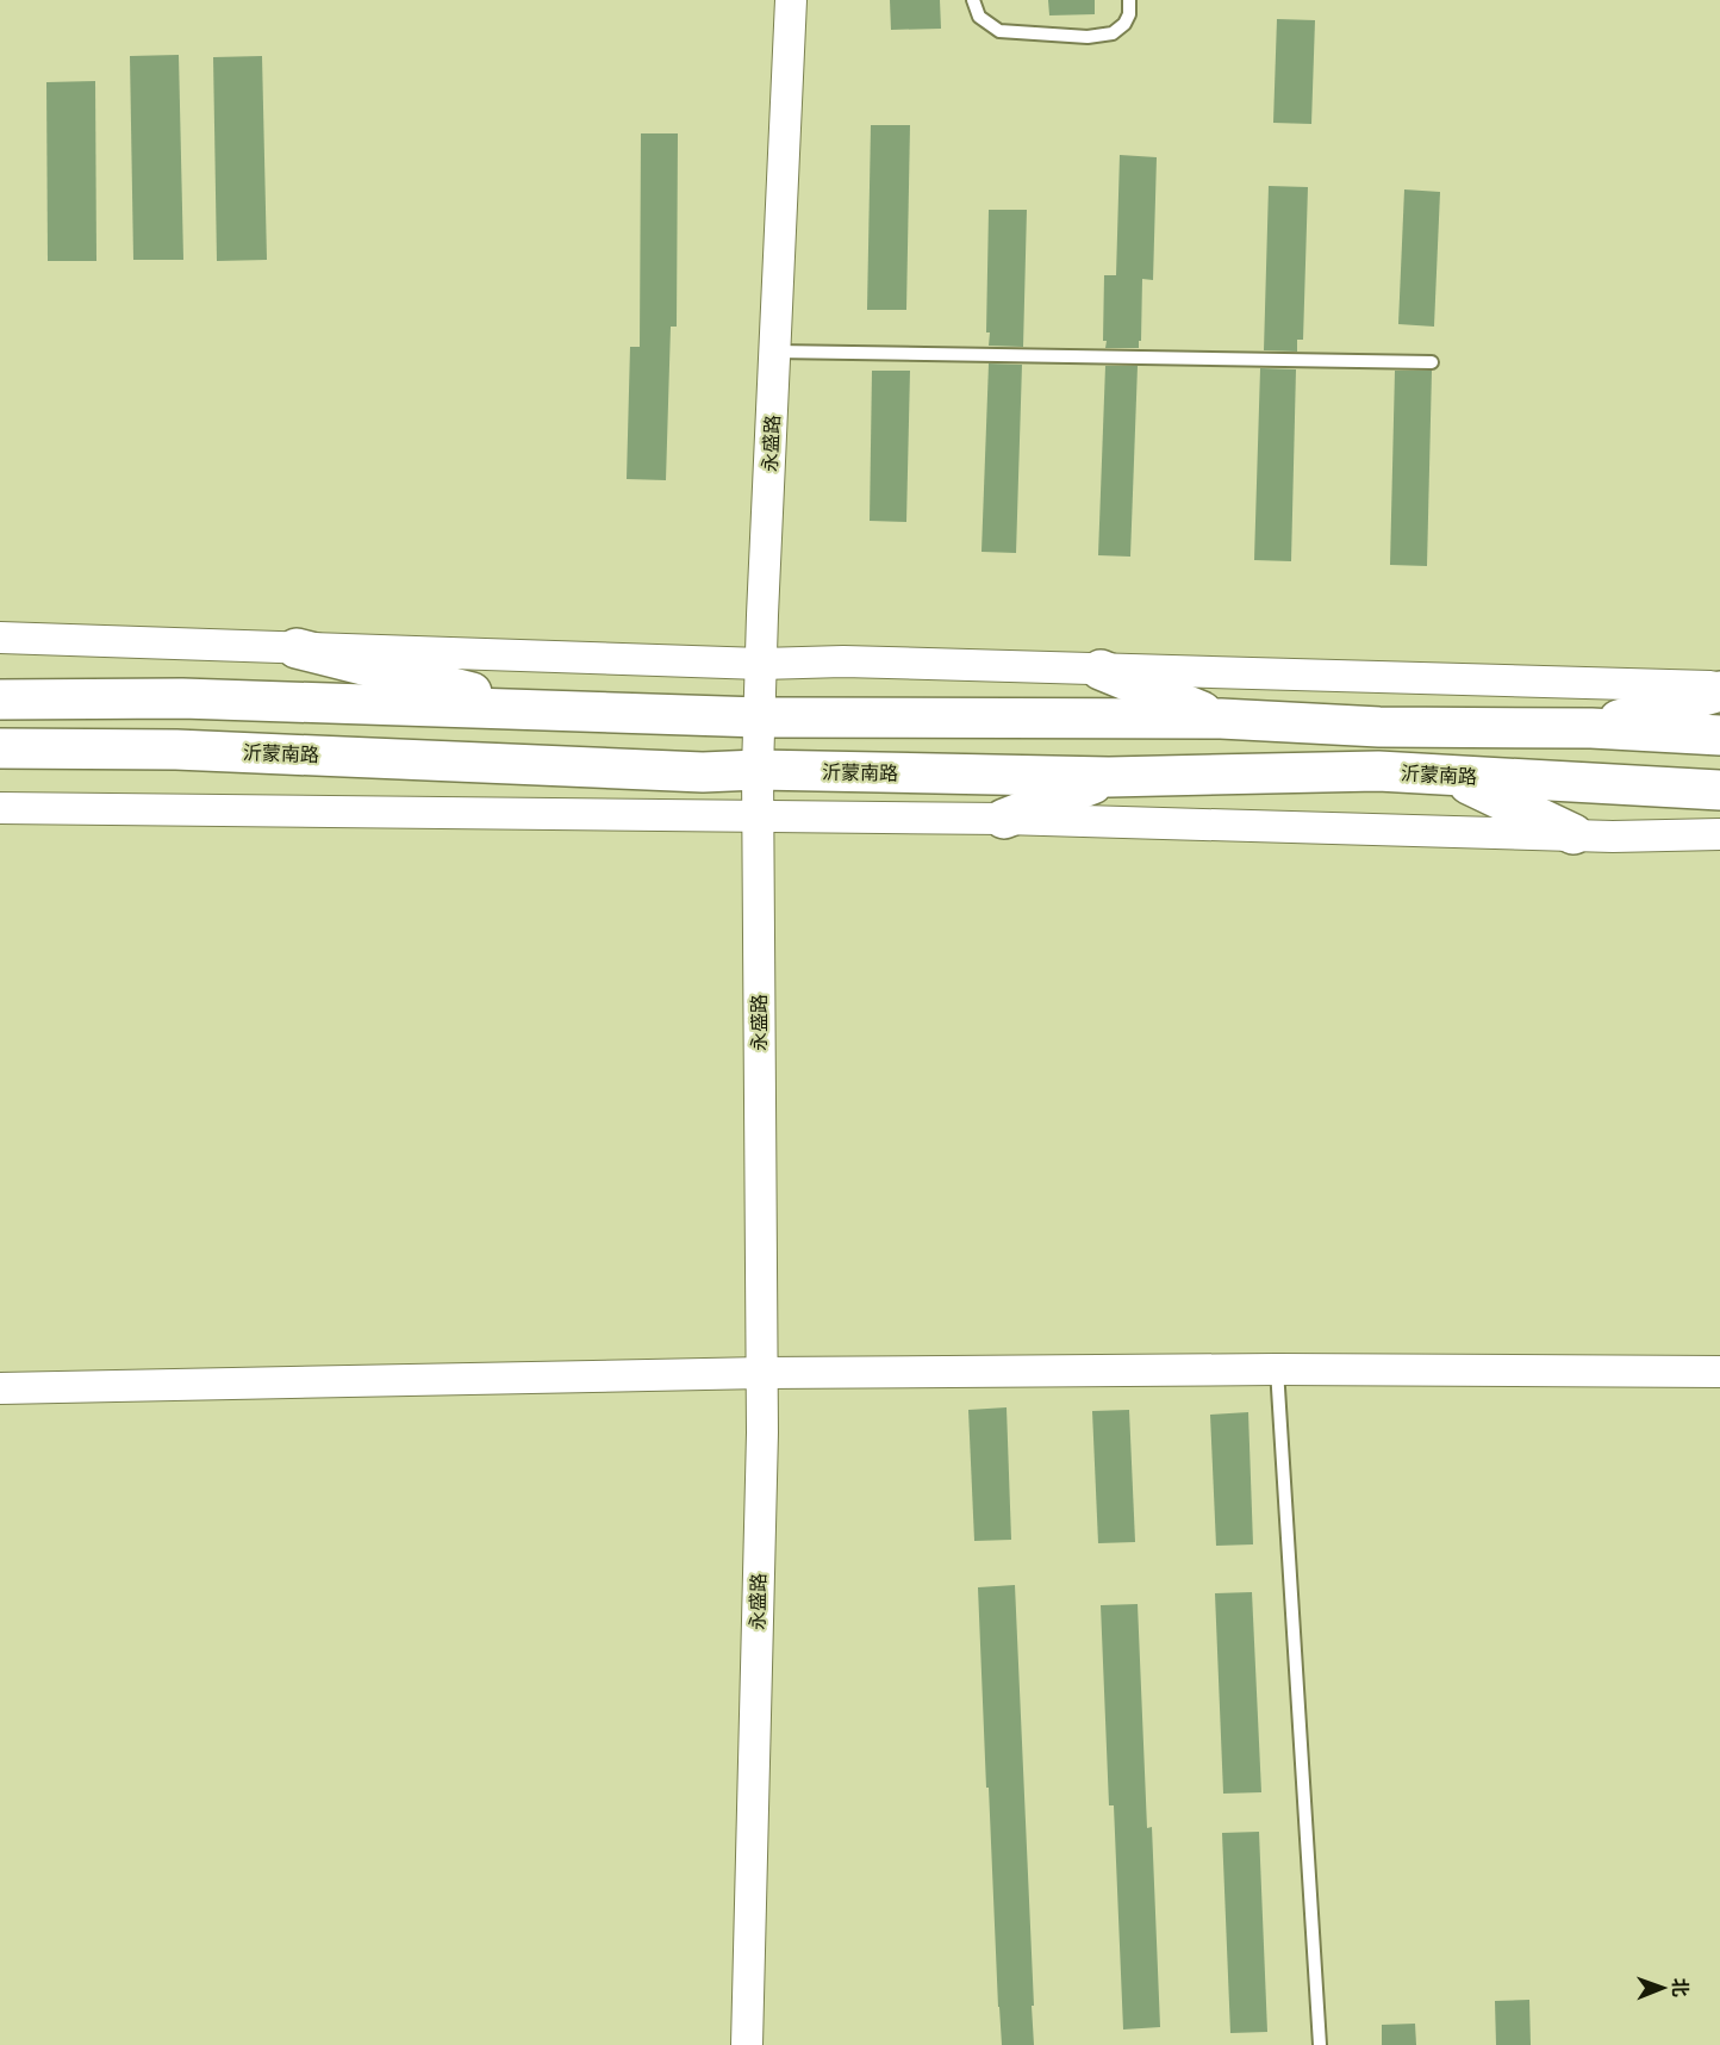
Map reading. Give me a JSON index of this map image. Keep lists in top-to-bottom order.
{
  "streets": {
    "main road": ["沂蒙南路"],
    "street": ["永盛路"]
  },
  "crossings": [
    ["永盛路", "沂蒙南路"]
  ],
  "north": "right"
}
